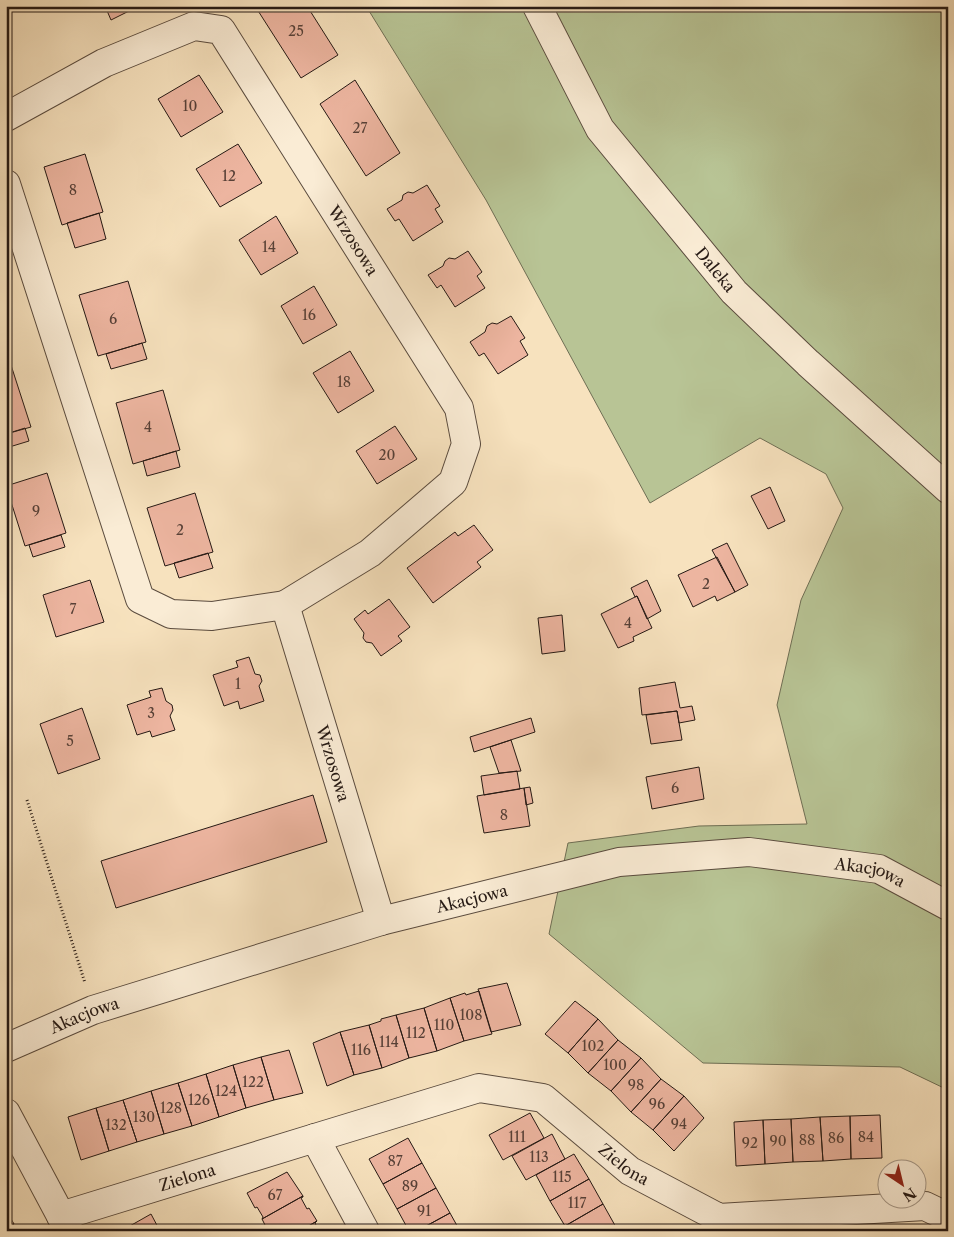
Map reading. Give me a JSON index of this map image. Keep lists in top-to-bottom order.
{
  "streets": {
    "street": [
      "Wrzosowa",
      "Daleka",
      "Akacjowa",
      "Zielona"
    ]
  },
  "crossings": [
    ["Wrzosowa", "Akacjowa"]
  ],
  "house_numbers": [
    "25",
    "10",
    "27",
    "12",
    "8",
    "14",
    "16",
    "6",
    "18",
    "4",
    "20",
    "9",
    "2",
    "2",
    "7",
    "4",
    "1",
    "3",
    "5",
    "6",
    "8",
    "108",
    "110",
    "112",
    "114",
    "102",
    "116",
    "100",
    "122",
    "98",
    "124",
    "126",
    "96",
    "128",
    "130",
    "94",
    "132",
    "111",
    "84",
    "86",
    "88",
    "90",
    "92",
    "113",
    "87",
    "115",
    "89",
    "67",
    "117",
    "91"
  ],
  "north": "bottom right"
}
